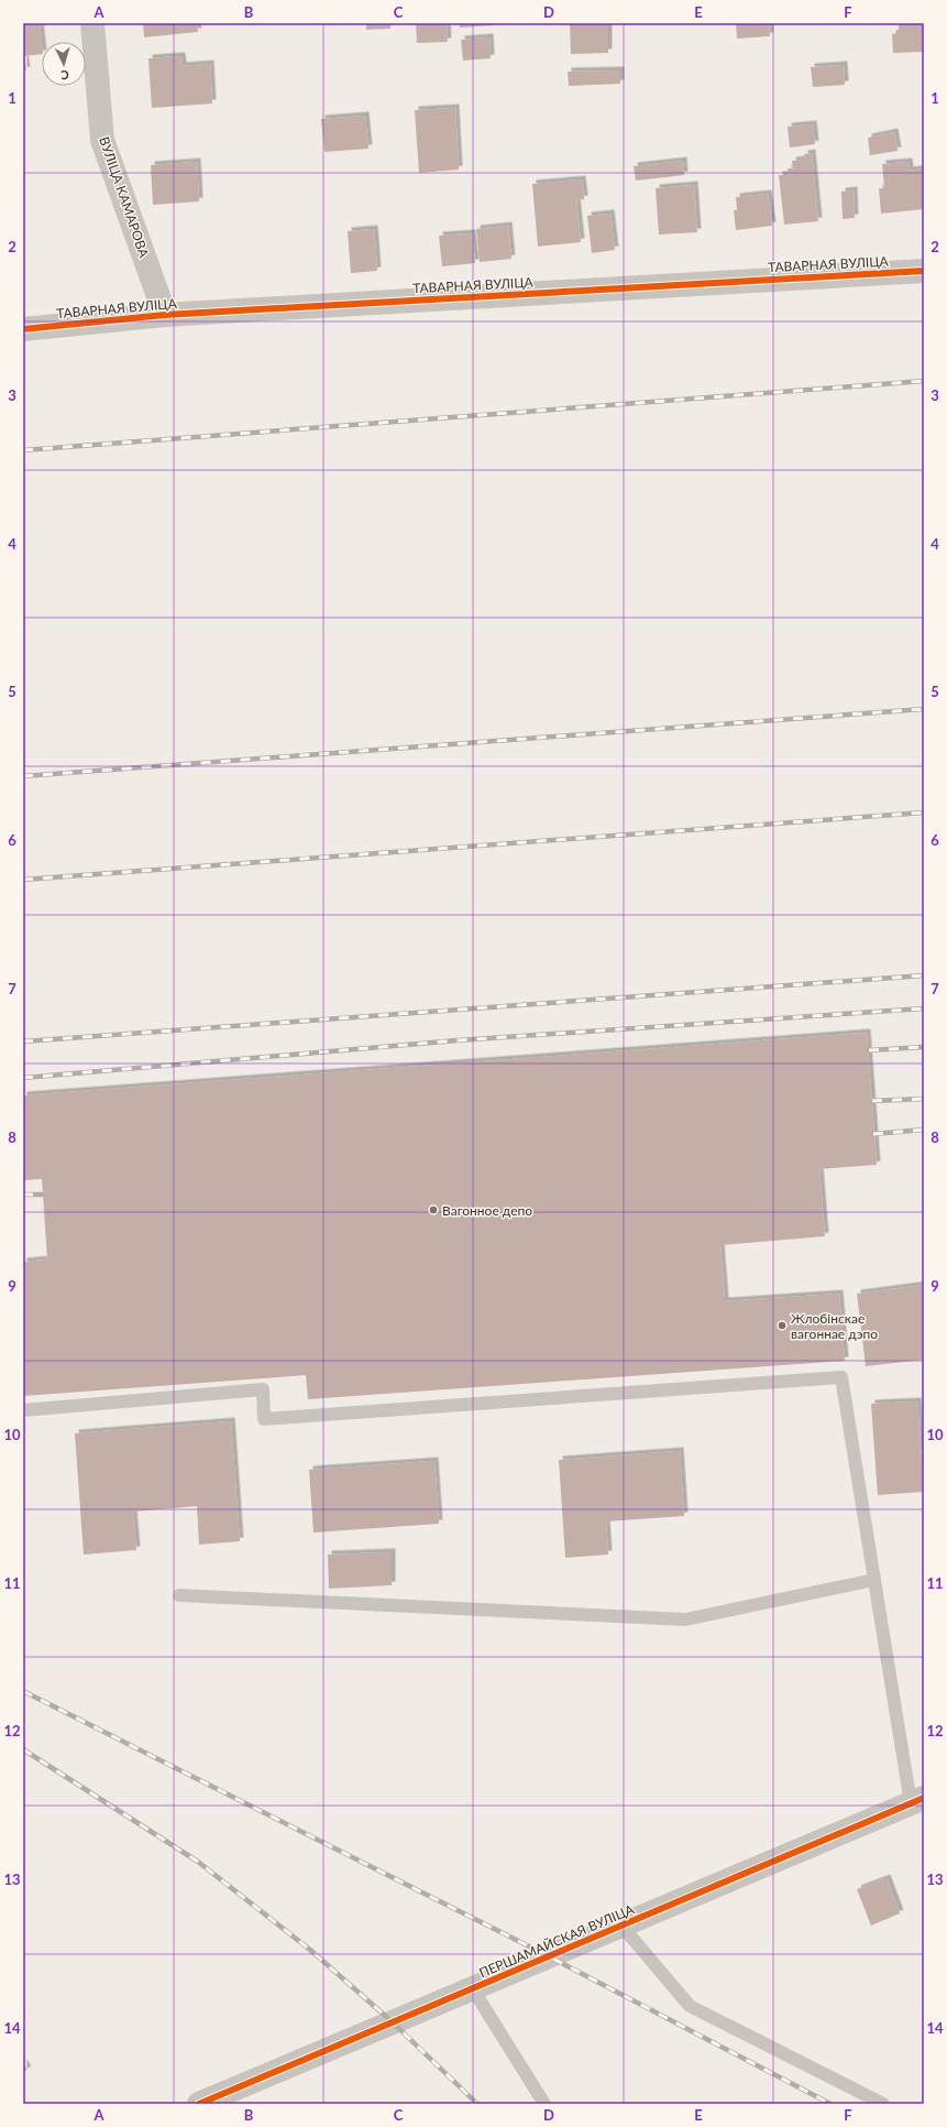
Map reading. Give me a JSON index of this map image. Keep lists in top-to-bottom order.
{
  "streets": {
    "street": ["ВУЛІЦА КАМАРОВА", "ТАВАРНАЯ ВУЛІЦА", "ПЕРШАМАЙСКАЯ ВУЛІЦА"]
  },
  "crossings": [
    ["ВУЛІЦА КАМАРОВА", "ТАВАРНАЯ ВУЛІЦА"]
  ],
  "places": ["Вагонное депо", "Жлобінскае вагоннае дэпо"],
  "north": "bottom",
  "grid": {
    "columns": [
      "A",
      "B",
      "C",
      "D",
      "E",
      "F"
    ],
    "rows": [
      "1",
      "2",
      "3",
      "4",
      "5",
      "6",
      "7",
      "8",
      "9",
      "10",
      "11",
      "12",
      "13",
      "14"
    ]
  }
}
